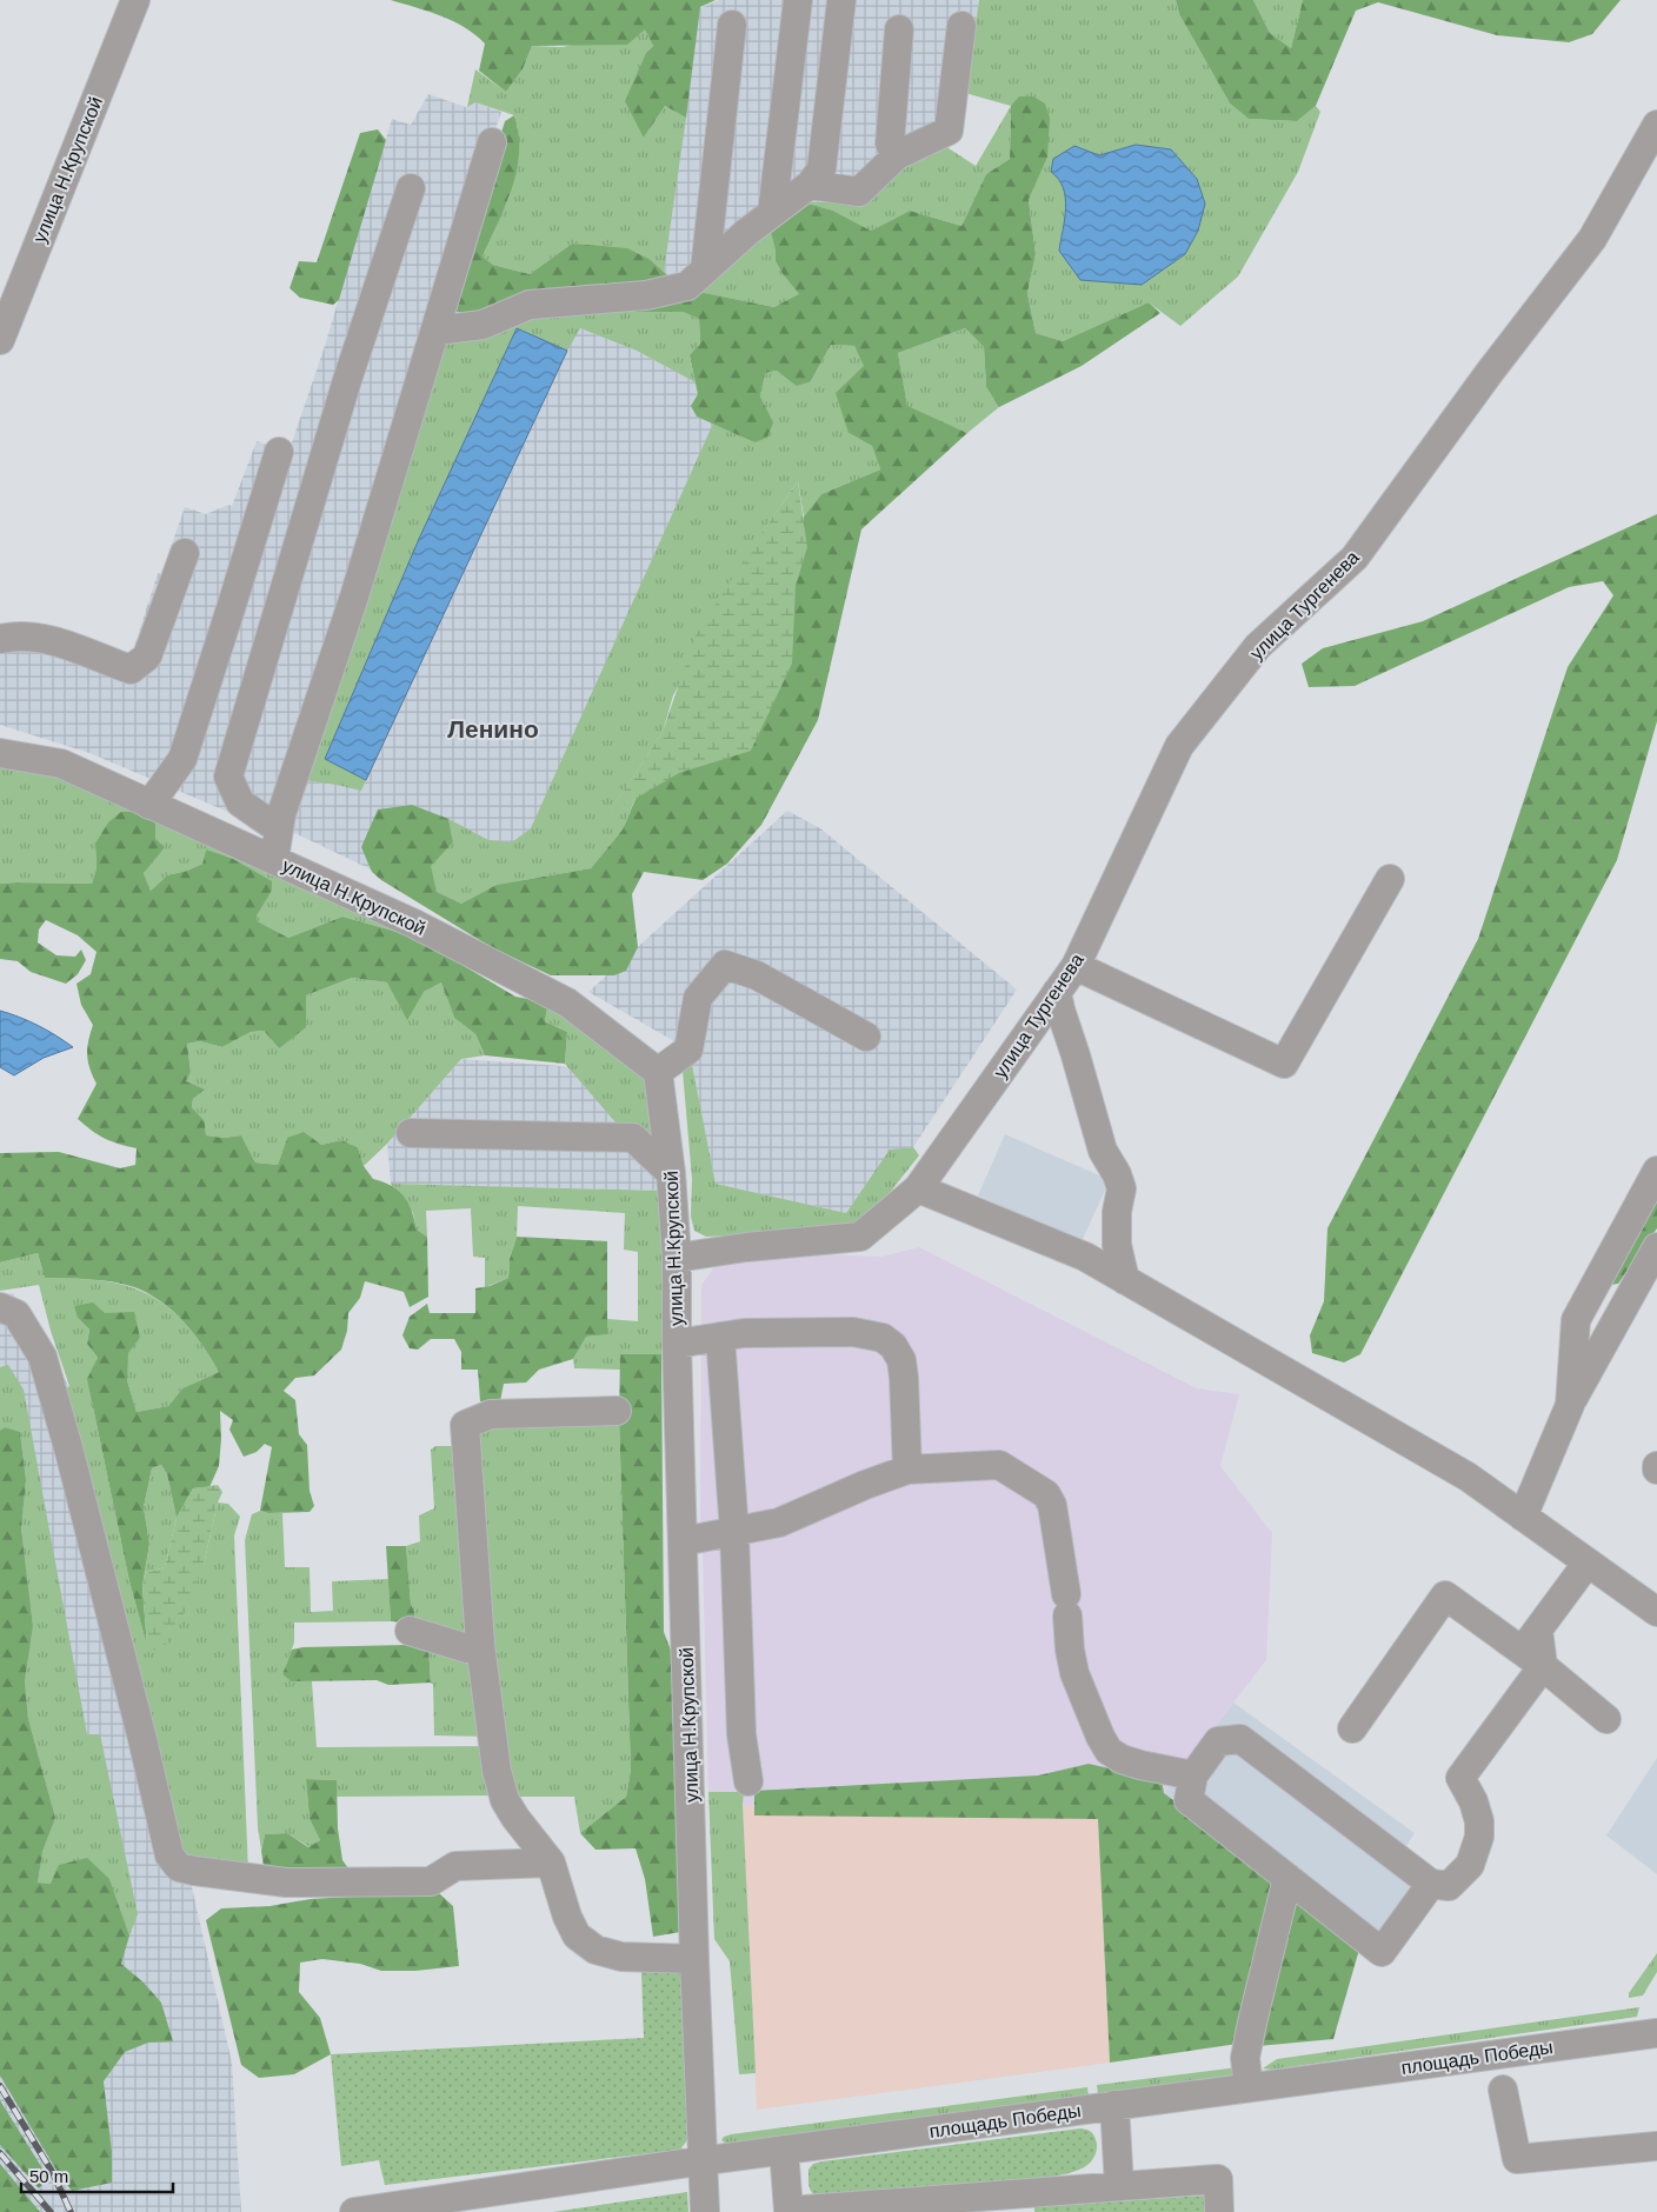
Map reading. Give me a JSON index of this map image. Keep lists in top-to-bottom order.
{
  "streets": {
    "street": ["улица Н.Крупской", "улица Тургенева", "площадь Победы"]
  },
  "crossings": [
    ["улица Н.Крупской", "улица Тургенева"],
    ["улица Н.Крупской", "площадь Победы"]
  ],
  "districts": ["Ленино"],
  "scale_bar": "50 m"
}
